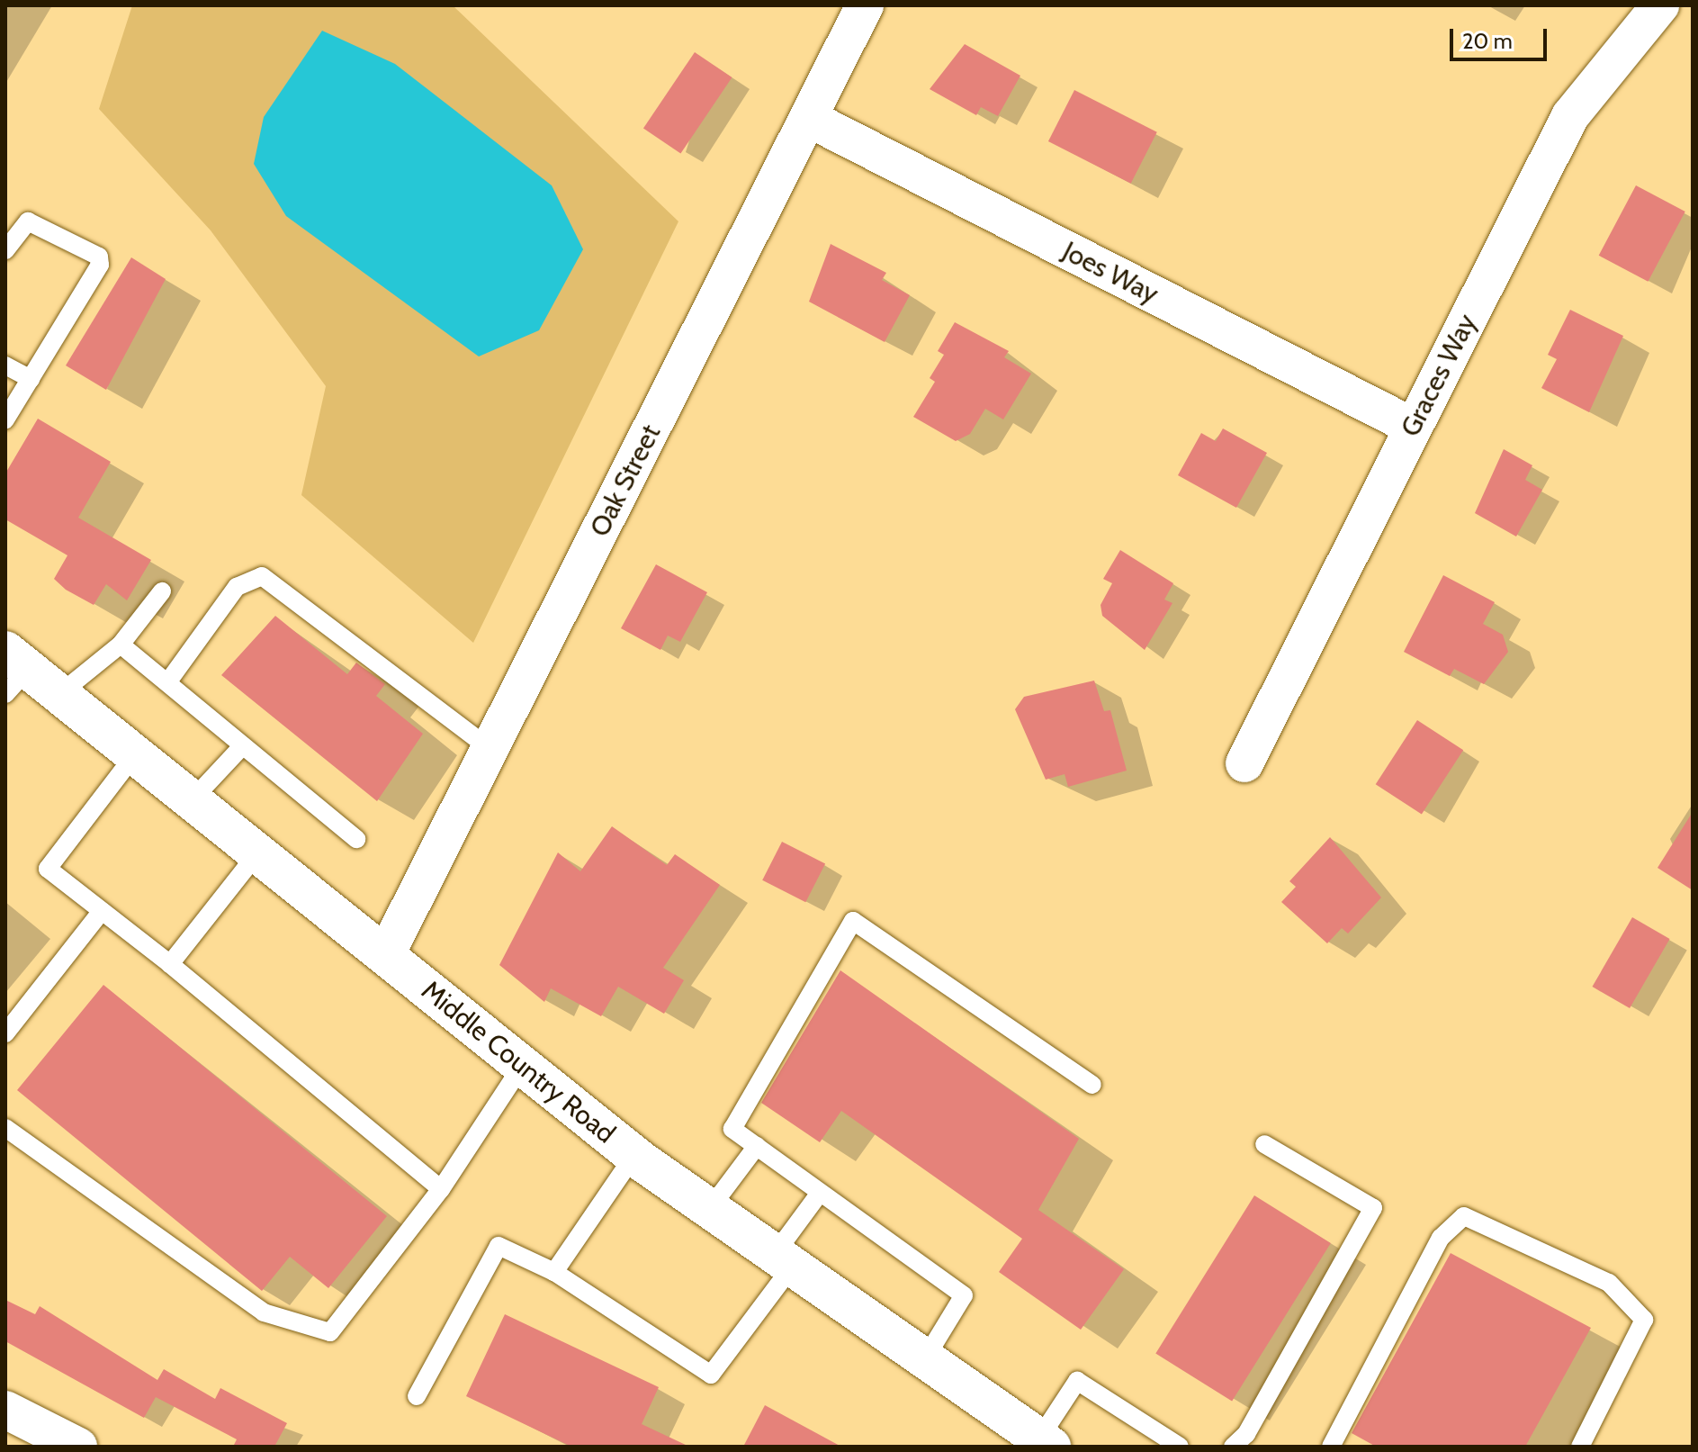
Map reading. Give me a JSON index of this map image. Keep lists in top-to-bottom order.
{
  "streets": {
    "main road": ["Middle Country Road"],
    "street": ["Joes Way", "Graces Way", "Oak Street"]
  },
  "crossings": [
    ["Joes Way", "Graces Way"],
    ["Joes Way", "Oak Street"],
    ["Oak Street", "Middle Country Road"]
  ],
  "scale_bar": "20 m"
}
